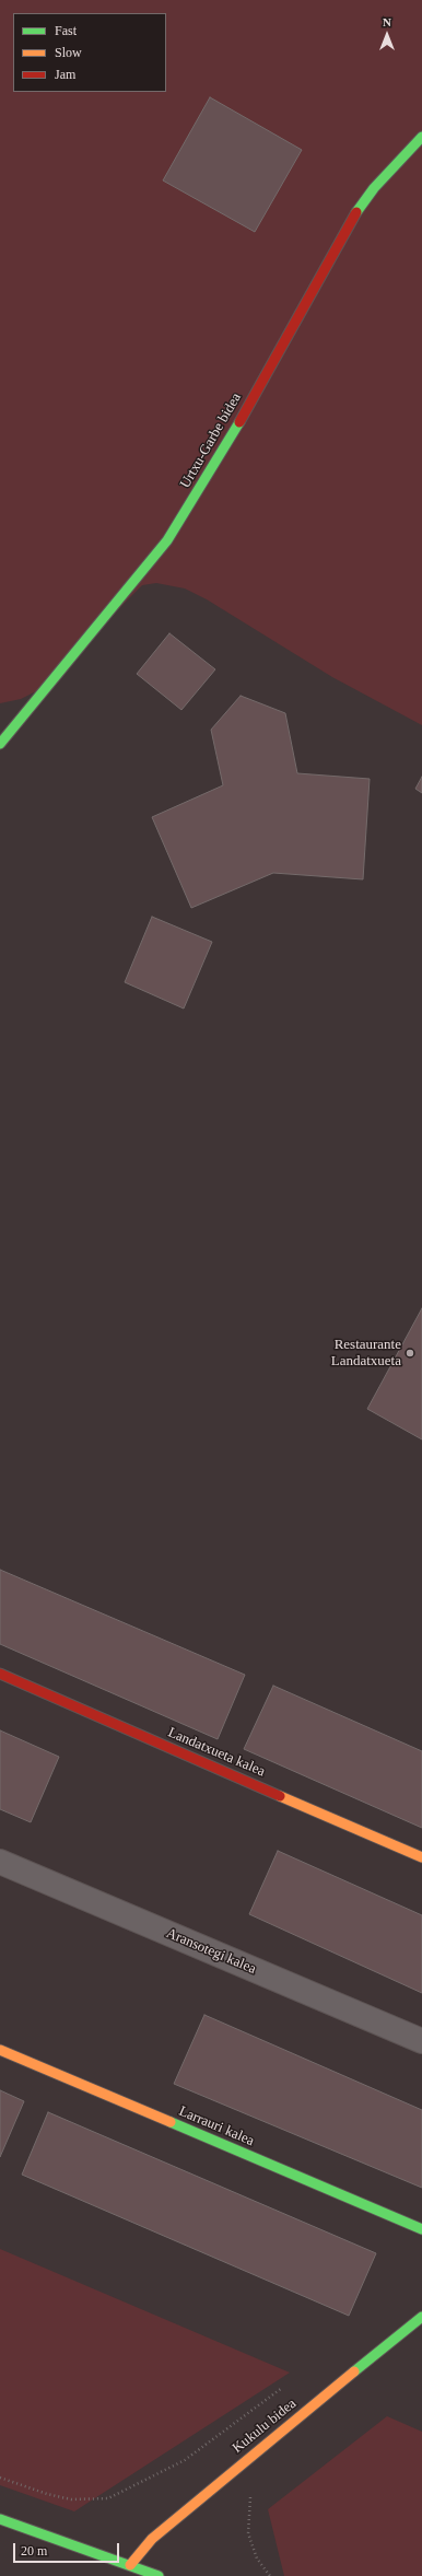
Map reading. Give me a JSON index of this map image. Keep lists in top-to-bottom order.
{
  "streets": {
    "street": [
      "Urtxu-Garbe bidea",
      "Landatxueta kalea",
      "Aransotegi kalea",
      "Larrauri kalea",
      "Kukulu bidea"
    ]
  },
  "places": ["Restaurante Landatxueta"],
  "legend": ["Fast", "Slow", "Jam"],
  "scale_bar": "20 m",
  "north": "top"
}
